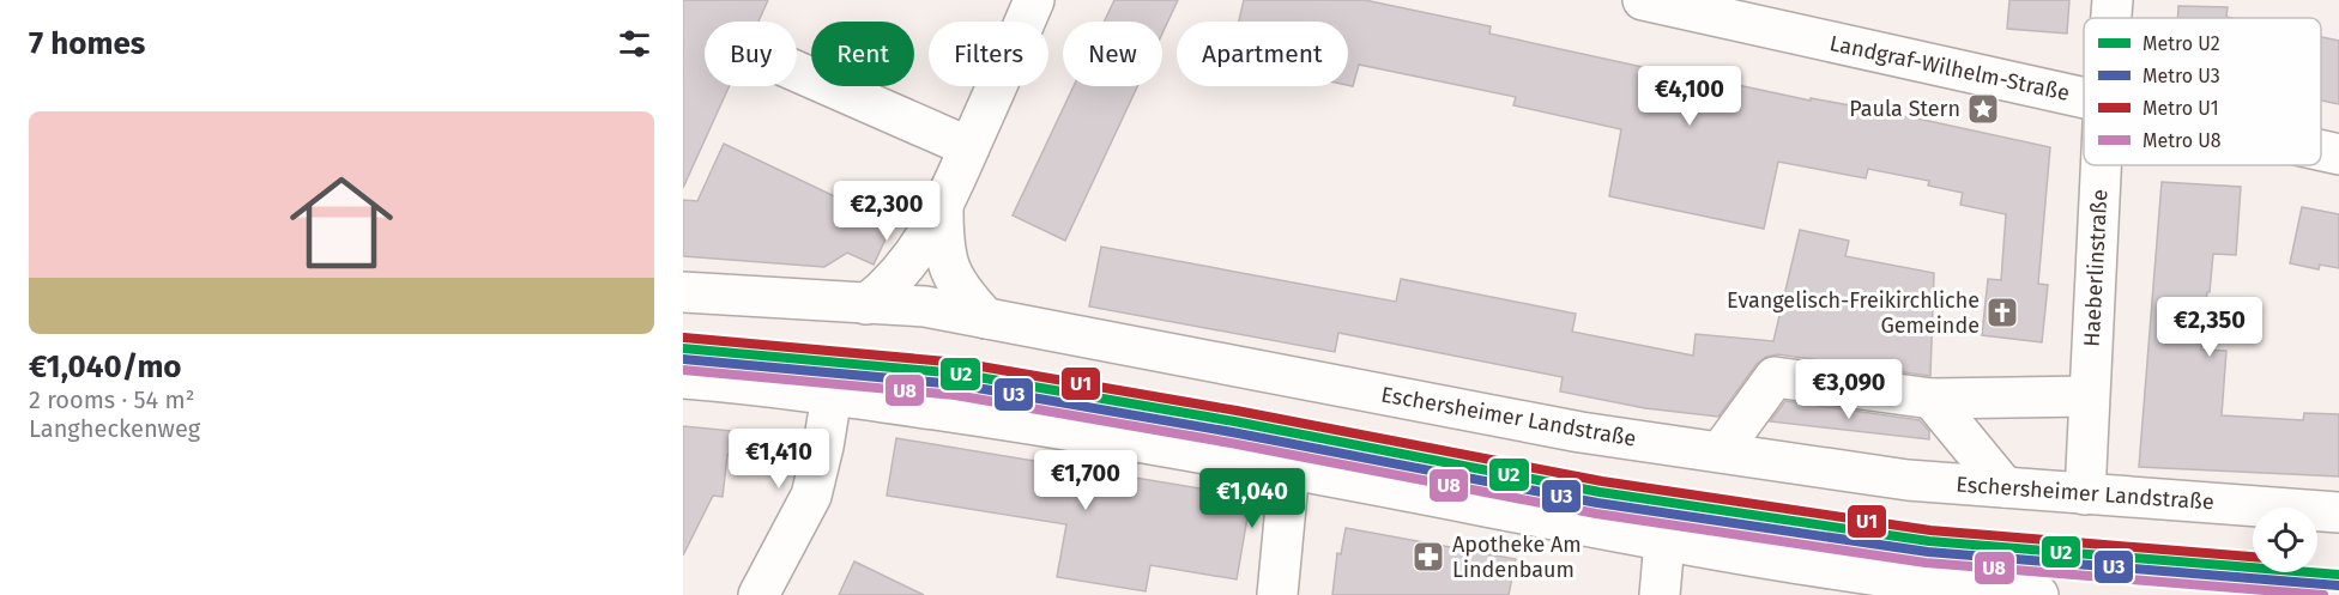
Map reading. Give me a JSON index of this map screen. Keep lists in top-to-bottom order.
{
  "streets": {
    "main road": ["Landgraf-Wilhelm-Straße", "Haeberlinstraße", "Eschersheimer Landstraße"]
  },
  "crossings": [
    ["Haeberlinstraße", "Eschersheimer Landstraße"]
  ],
  "places": {
    "place": ["Paula Stern"],
    "church": ["Evangelisch-Freikirchliche Gemeinde"],
    "pharmacy": ["Apotheke Am Lindenbaum"]
  },
  "lines": [
    "metro line U1",
    "metro line U2",
    "metro line U3",
    "metro line U8"
  ],
  "legend": [
    "Metro U2",
    "Metro U3",
    "Metro U1",
    "Metro U8"
  ],
  "page": {
    "heading": "7 homes",
    "chip": [
      "Buy",
      "Rent",
      "Filters",
      "New",
      "Apartment"
    ],
    "price": [
      "€4,100",
      "€2,300",
      "€2,350",
      "€3,090",
      "€1,410",
      "€1,700",
      "€1,040"
    ],
    "list": [
      {
        "name": "€1,040/mo",
        "note": "2 rooms · 54 m² · Langheckenweg"
      }
    ]
  }
}
